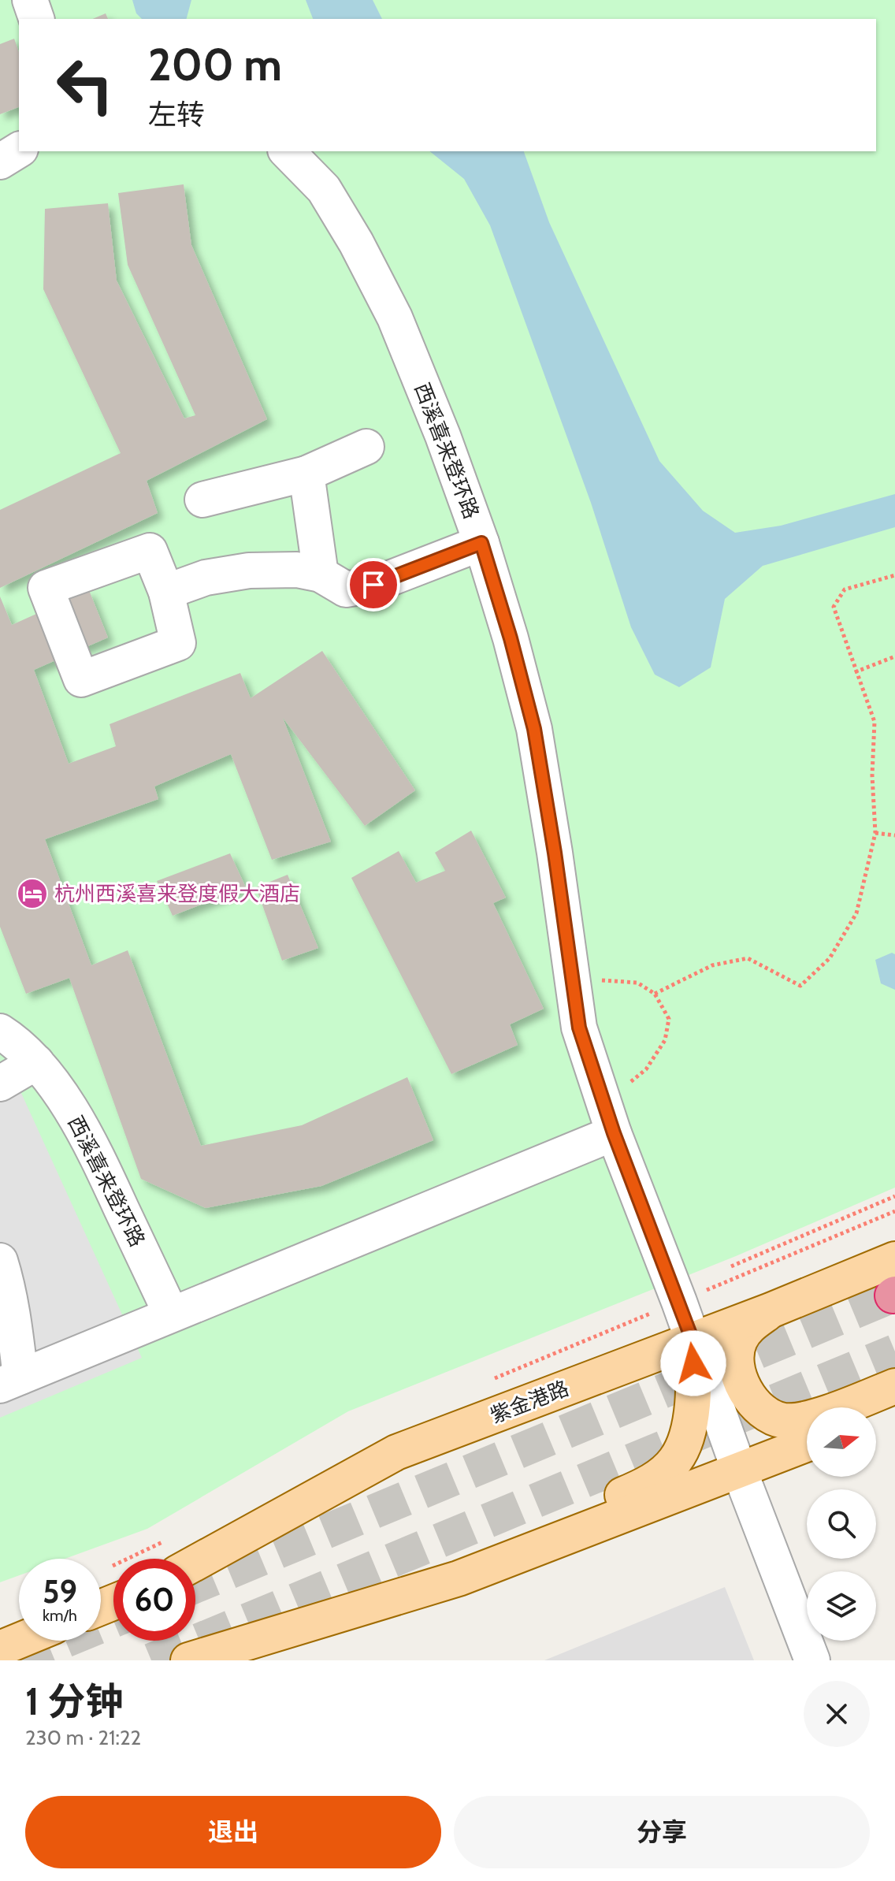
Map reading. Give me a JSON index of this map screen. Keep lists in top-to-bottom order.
{
  "streets": {
    "main road": ["紫金港路"],
    "street": ["西溪喜来登环路"]
  },
  "crossings": [
    ["西溪喜来登环路", "紫金港路"]
  ],
  "places": {
    "hotel": ["杭州西溪喜来登度假大酒店"]
  },
  "north": "right",
  "page": {
    "turn": ["200 m", "左转"],
    "speed": "59 km/h",
    "limit": "60",
    "heading": ["1 分钟", "230 m · 21:22"],
    "buttons": ["退出", "分享"]
  }
}
